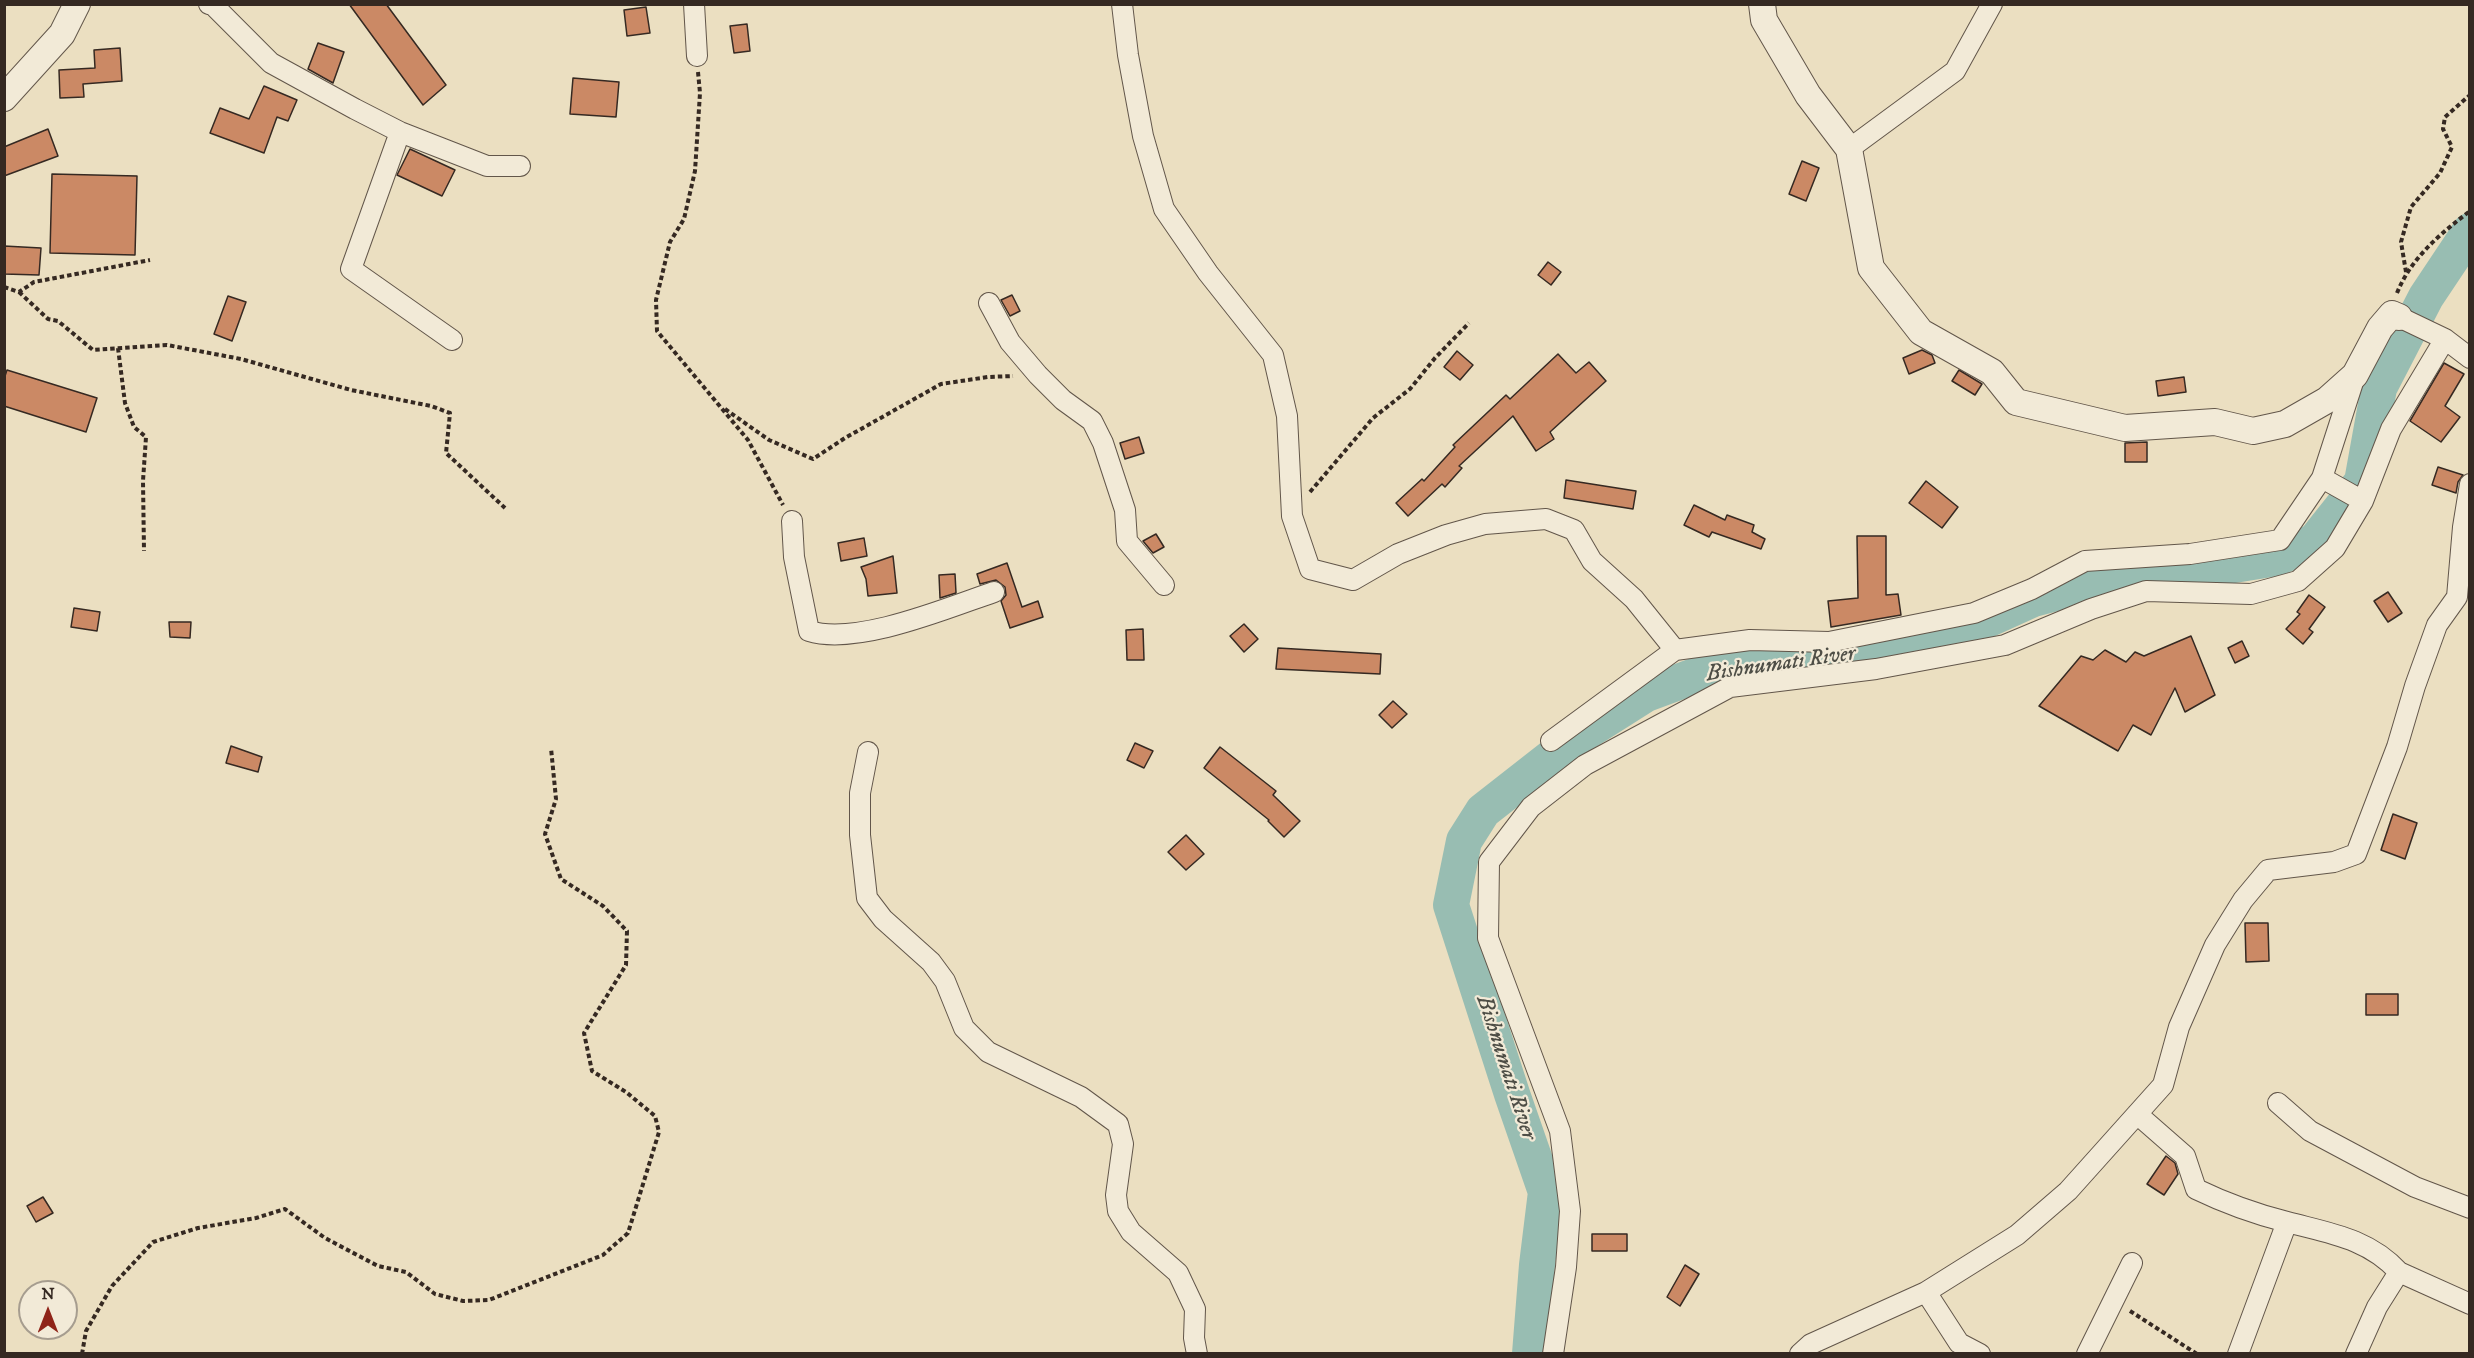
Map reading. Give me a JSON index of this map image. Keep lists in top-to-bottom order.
{
  "water": ["Bishnumati River"],
  "north": "top"
}
